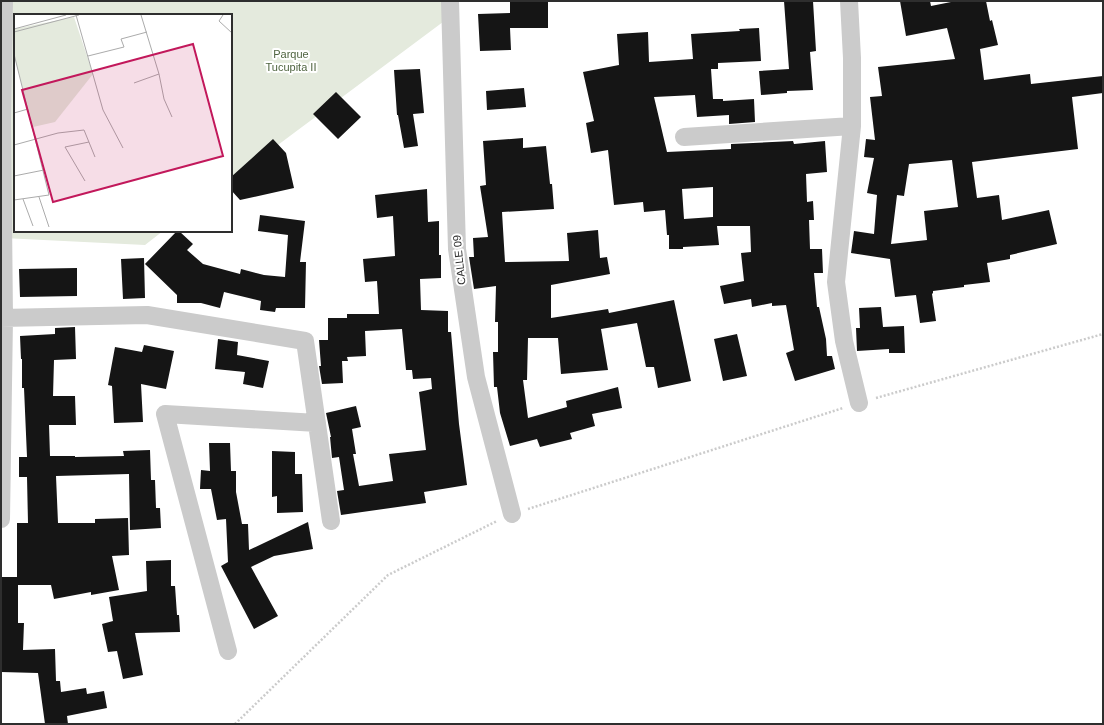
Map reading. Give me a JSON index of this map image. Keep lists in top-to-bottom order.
{
  "streets": {
    "street": ["CALLE 09"]
  },
  "parks": ["Parque Tucupita II"]
}
